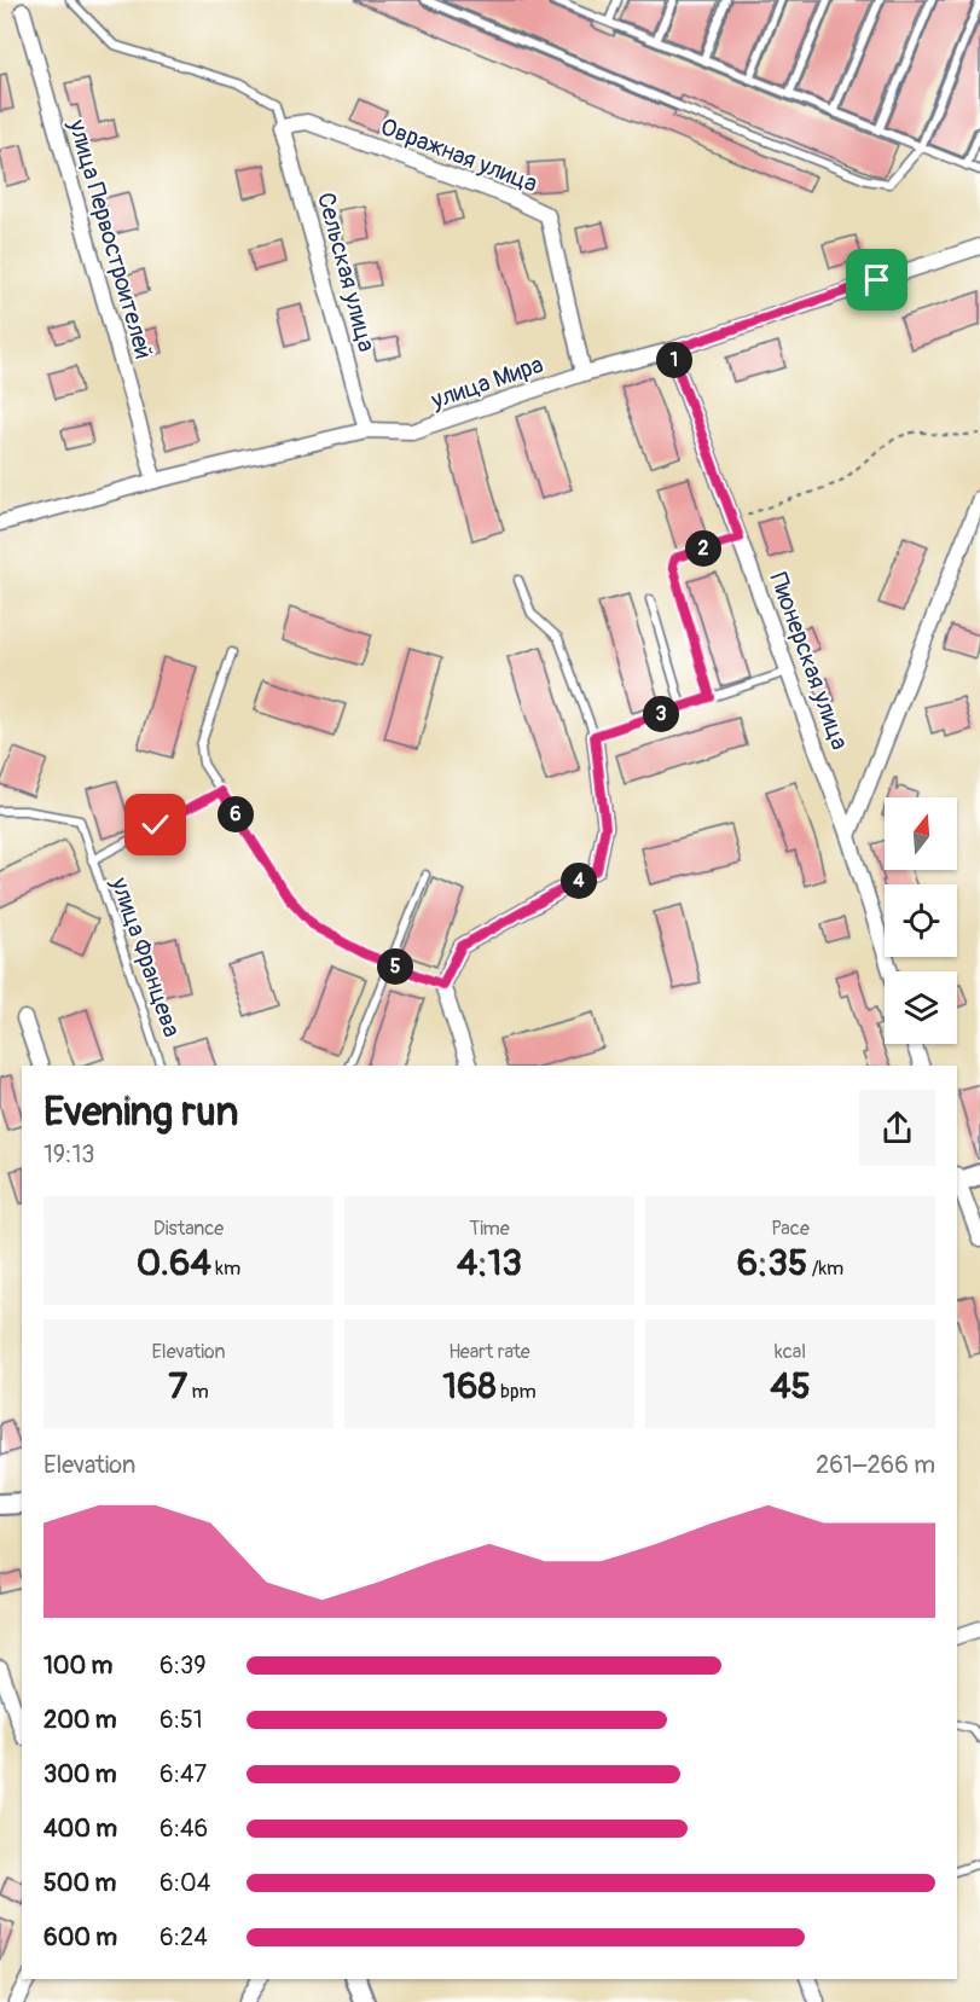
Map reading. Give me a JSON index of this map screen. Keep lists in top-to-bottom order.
{
  "streets": {
    "street": [
      "Овражная улица",
      "улица Первостроителей",
      "Сельская улица",
      "улица Мира",
      "Пионерская улица"
    ],
    "lane": ["улица Францева"]
  },
  "crossings": [
    ["Овражная улица", "Сельская улица"],
    ["Овражная улица", "улица Мира"],
    ["улица Первостроителей", "улица Мира"],
    ["Сельская улица", "улица Мира"],
    ["улица Мира", "Пионерская улица"]
  ],
  "north": "top",
  "page": {
    "pins": [
      "1",
      "2",
      "3",
      "6",
      "4",
      "5"
    ],
    "heading": ["Evening run", "19:13"],
    "stats": [
      ["Distance", "0.64 km"],
      ["Time", "4:13"],
      ["Pace", "6:35 /km"],
      ["Elevation", "7 m"],
      ["Heart rate", "168 bpm"],
      ["kcal", "45"]
    ],
    "chart": ["Elevation", "261–266 m"],
    "list": [
      {
        "name": "100 m",
        "note": "6:39"
      },
      {
        "name": "200 m",
        "note": "6:51"
      },
      {
        "name": "300 m",
        "note": "6:47"
      },
      {
        "name": "400 m",
        "note": "6:46"
      },
      {
        "name": "500 m",
        "note": "6:04"
      },
      {
        "name": "600 m",
        "note": "6:24"
      }
    ]
  }
}
